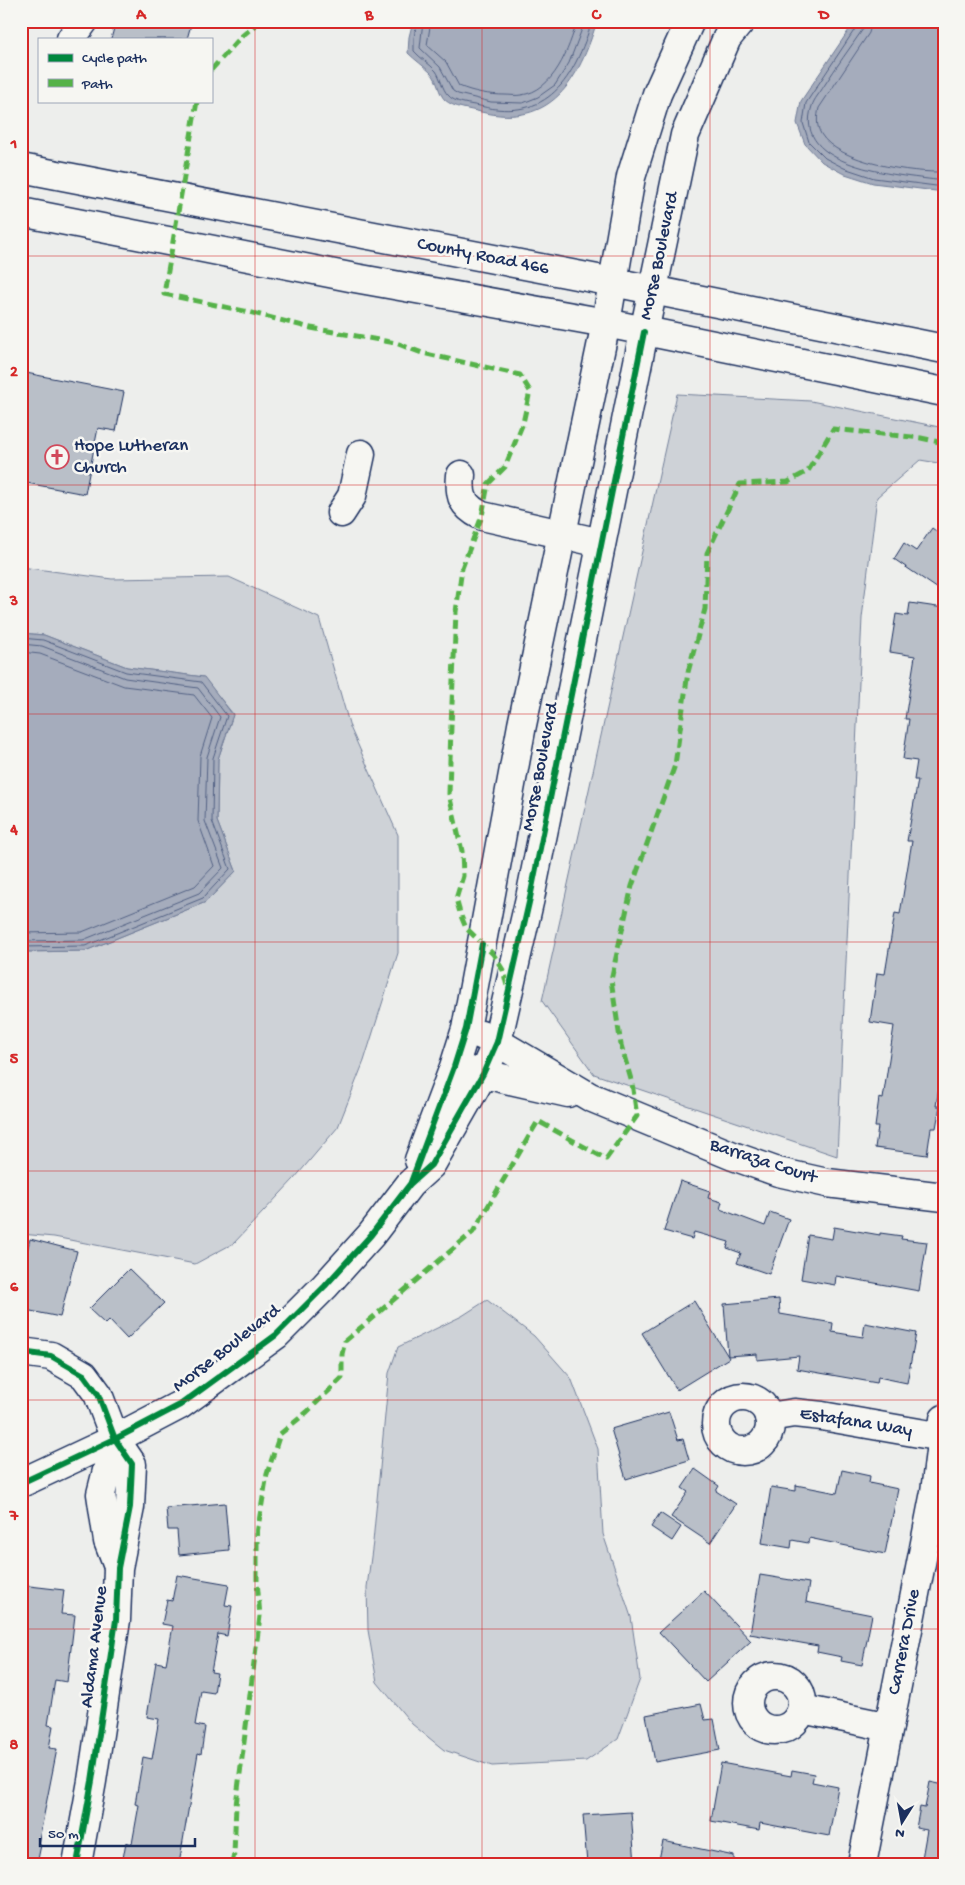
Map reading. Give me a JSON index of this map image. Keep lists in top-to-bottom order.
{
  "streets": {
    "street": [
      "Morse Boulevard",
      "County Road 466",
      "Barraza Court",
      "Estafana Way",
      "Carrera Drive",
      "Aldama Avenue"
    ]
  },
  "crossings": [
    ["Morse Boulevard", "County Road 466"],
    ["Morse Boulevard", "Barraza Court"],
    ["Morse Boulevard", "Aldama Avenue"],
    ["Estafana Way", "Carrera Drive"]
  ],
  "places": {
    "church": ["Hope Lutheran Church"]
  },
  "legend": ["Cycle path", "Path"],
  "scale_bar": "50 m",
  "north": "bottom",
  "grid": {
    "columns": [
      "A",
      "B",
      "C",
      "D"
    ],
    "rows": [
      "1",
      "2",
      "3",
      "4",
      "5",
      "6",
      "7",
      "8"
    ]
  }
}
